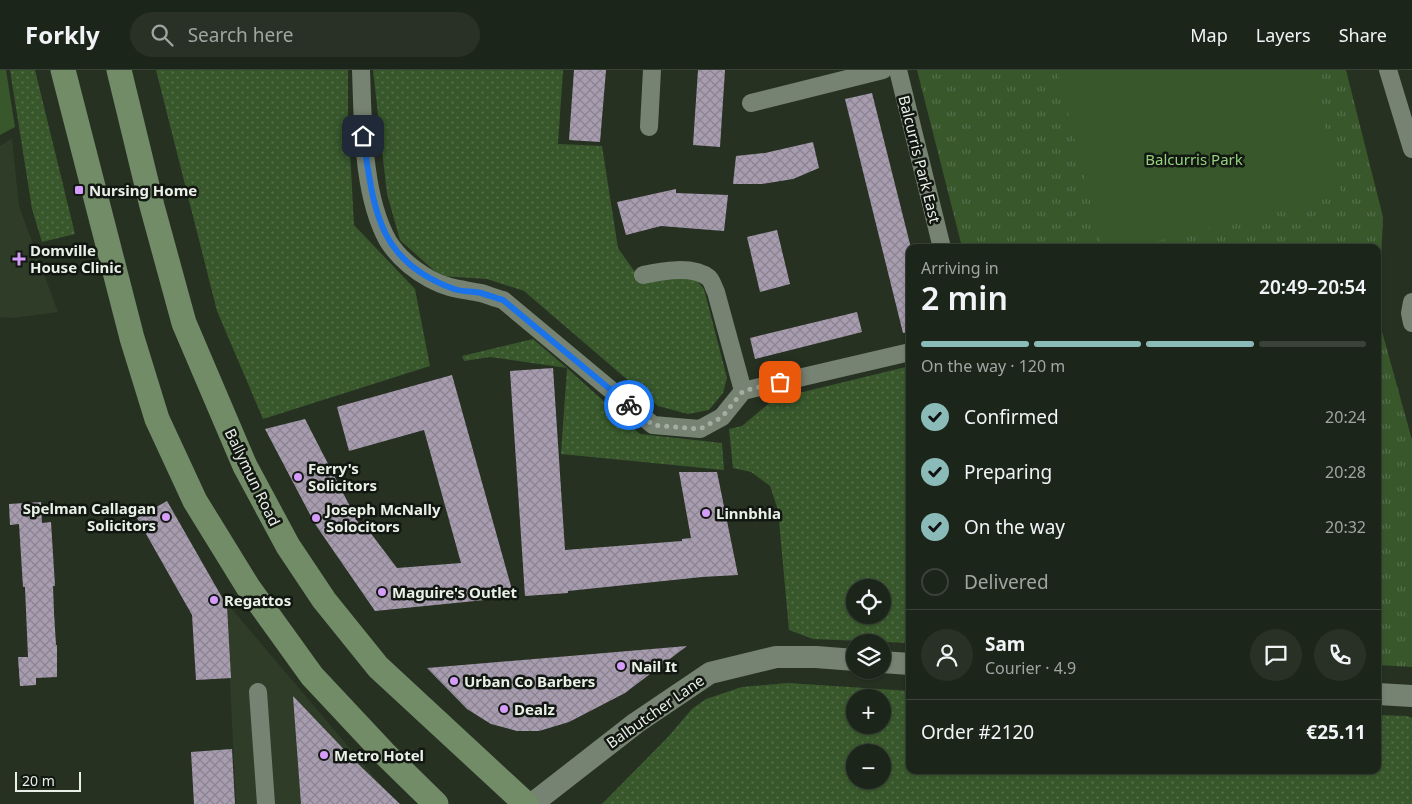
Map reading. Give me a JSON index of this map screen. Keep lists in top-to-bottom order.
{
  "streets": {
    "main road": ["Ballymun Road"],
    "street": ["Balcurris Park East", "Balbutcher Lane"]
  },
  "parks": ["Balcurris Park"],
  "places": {
    "transit": ["Nursing Home"],
    "health": ["Domville House Clinic"],
    "other": [
      "Ferry's Solicitors",
      "Linnbhla",
      "Spelman Callagan Solicitors",
      "Joseph McNally Solocitors",
      "Maguire's Outlet",
      "Regattos",
      "Nail It",
      "Urban Co Barbers",
      "Dealz",
      "Metro Hotel"
    ]
  },
  "scale_bar": "20 m",
  "page": {
    "header": "Forkly",
    "search": "Search here",
    "nav": ["Map", "Layers", "Share"],
    "heading": ["2 min", "Arriving in", "20:49–20:54"],
    "panel": [
      "Sam",
      "Courier · 4.9",
      "Order #2120",
      "€25.11"
    ],
    "bar": "On the way · 120 m",
    "list": [
      ["Confirmed", "20:24"],
      ["Preparing", "20:28"],
      ["On the way", "20:32"],
      "Delivered"
    ],
    "map_buttons": ["+", "−"],
    "scale": "20 m"
  }
}
